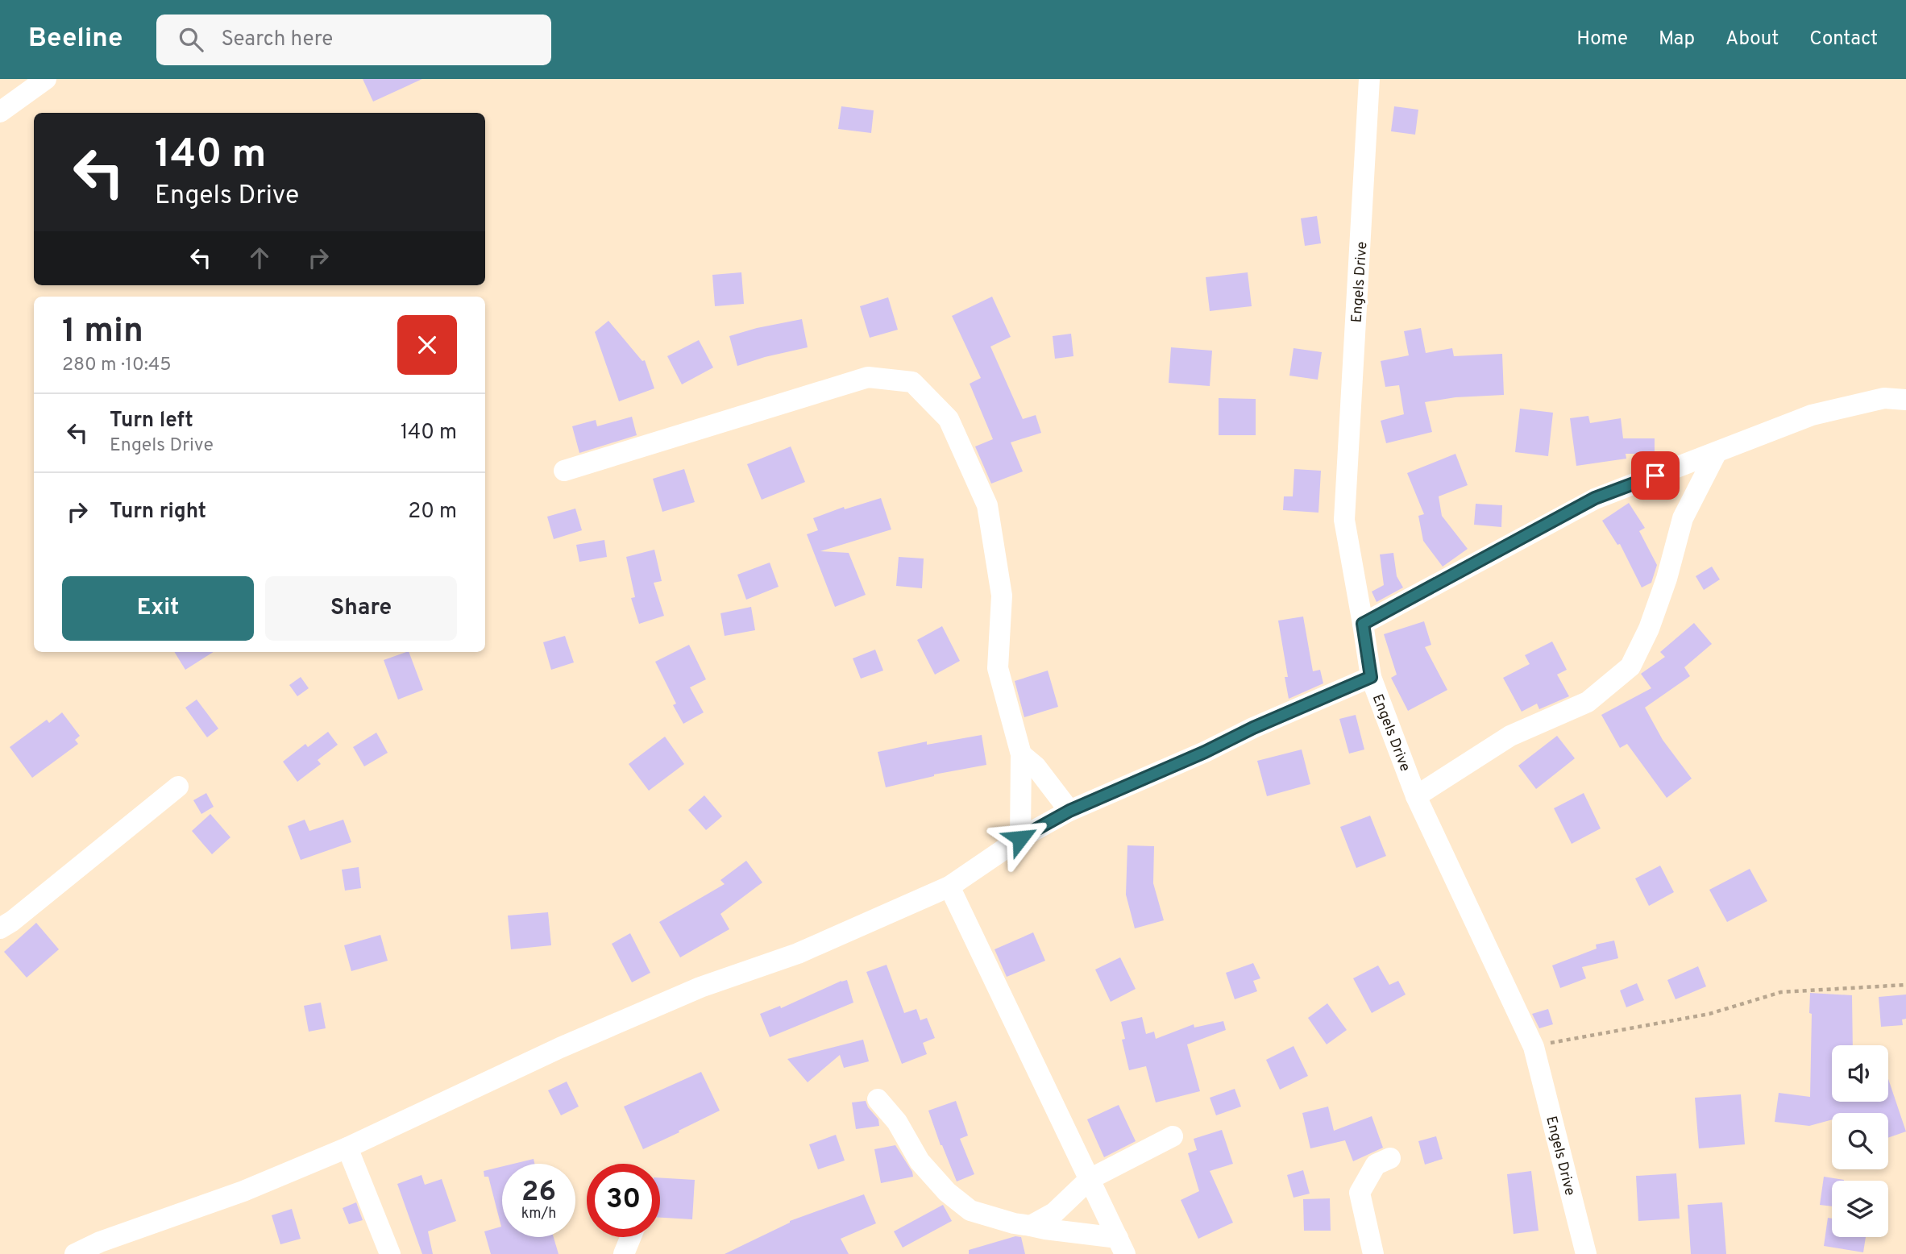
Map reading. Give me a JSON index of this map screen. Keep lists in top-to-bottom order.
{
  "streets": {
    "street": ["Engels Drive"]
  },
  "page": {
    "header": "Beeline",
    "search": "Search here",
    "nav": [
      "Home",
      "Map",
      "About",
      "Contact"
    ],
    "turn": ["140 m", "Engels Drive"],
    "heading": ["1 min", "280 m · 10:45"],
    "list": [
      {
        "name": "Turn left",
        "note": "Engels Drive",
        "value": "140 m"
      },
      {
        "name": "Turn right",
        "value": "20 m"
      }
    ],
    "buttons": ["Exit", "Share"],
    "speed": "26 km/h",
    "limit": "30"
  }
}
